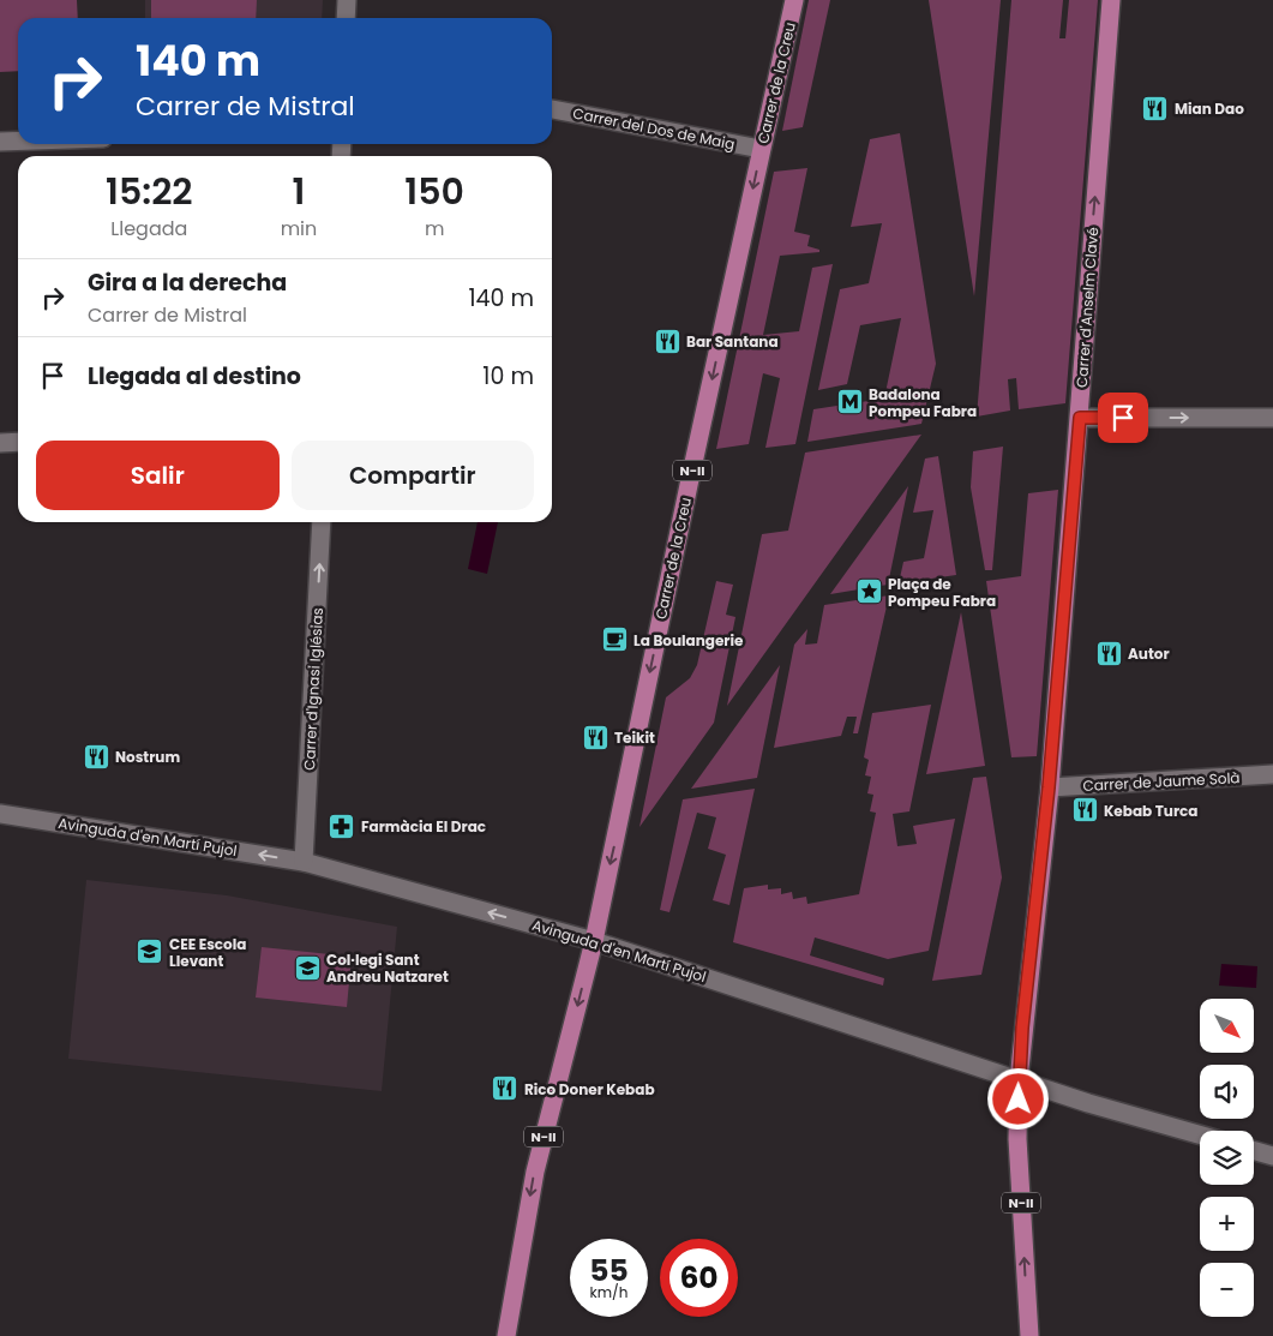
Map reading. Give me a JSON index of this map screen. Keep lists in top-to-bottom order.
{
  "streets": {
    "main road": ["Carrer de la Creu", "Carrer d'Anselm Clavé", "N-II"],
    "street": [
      "Carrer del Dos de Maig",
      "Carrer d'Ignasi Iglésias",
      "Carrer de Jaume Solà",
      "Avinguda d'en Martí Pujol"
    ]
  },
  "crossings": [
    ["Carrer de la Creu", "Carrer del Dos de Maig"],
    ["Carrer de la Creu", "N-II"],
    ["Carrer de la Creu", "Avinguda d'en Martí Pujol"],
    ["Carrer d'Anselm Clavé", "N-II"],
    ["Carrer d'Anselm Clavé", "Carrer de Jaume Solà"],
    ["Carrer d'Anselm Clavé", "Avinguda d'en Martí Pujol"],
    ["N-II", "Avinguda d'en Martí Pujol"],
    ["Carrer d'Ignasi Iglésias", "Avinguda d'en Martí Pujol"]
  ],
  "one_way": [
    "Carrer de la Creu",
    "Carrer d'Anselm Clavé",
    "Carrer d'Ignasi Iglésias",
    "Avinguda d'en Martí Pujol"
  ],
  "places": {
    "restaurant": [
      "Mian Dao",
      "Bar Santana",
      "Autor",
      "Teikit",
      "Nostrum",
      "Kebab Turca",
      "Rico Doner Kebab"
    ],
    "metro station": ["Badalona Pompeu Fabra"],
    "place": ["Plaça de Pompeu Fabra"],
    "cafe": ["La Boulangerie"],
    "pharmacy": ["Farmàcia El Drac"],
    "school or university": ["CEE Escola Llevant", "Col·legi Sant Andreu Natzaret"]
  },
  "north": "bottom right",
  "page": {
    "turn": ["140 m", "Carrer de Mistral"],
    "eta": [
      "15:22",
      "Llegada",
      "1",
      "min",
      "150",
      "m"
    ],
    "list": [
      {
        "name": "Gira a la derecha",
        "note": "Carrer de Mistral",
        "value": "140 m"
      },
      {
        "name": "Llegada al destino",
        "value": "10 m"
      }
    ],
    "buttons": ["Salir", "Compartir"],
    "map_buttons": ["+", "−"],
    "speed": "55 km/h",
    "limit": "60"
  }
}
